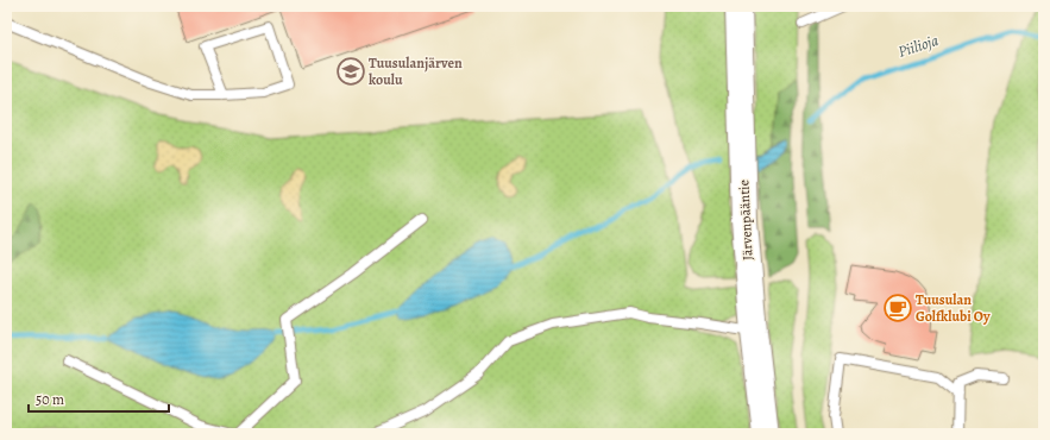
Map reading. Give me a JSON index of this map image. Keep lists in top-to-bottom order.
{
  "streets": {
    "main road": ["Järvenpääntie"]
  },
  "water": ["Piilioja"],
  "places": {
    "school or university": ["Tuusulanjärven koulu"],
    "cafe": ["Tuusulan Golfklubi Oy"]
  },
  "scale_bar": "50 m"
}
